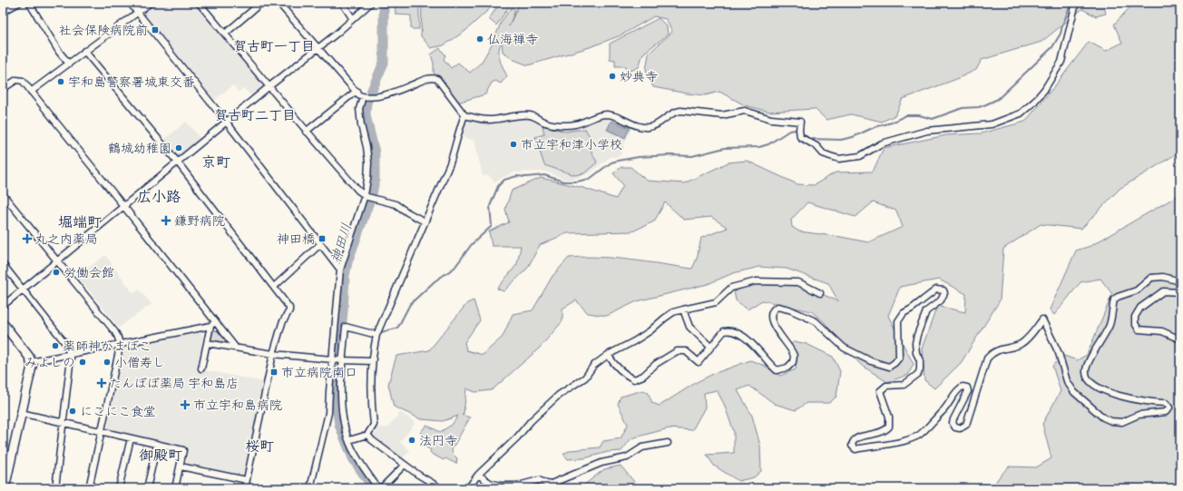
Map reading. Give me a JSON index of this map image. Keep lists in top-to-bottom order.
{
  "districts": [
    "賀古町一丁目",
    "賀古町二丁目",
    "京町",
    "広小路",
    "堀端町",
    "桜町",
    "御殿町"
  ],
  "water": ["神田川"],
  "places": {
    "transit": ["社会保険病院前", "神田橋", "市立病院南口"],
    "other": [
      "仏海禅寺",
      "妙典寺",
      "宇和島警察署城東交番",
      "市立宇和津小学校",
      "鶴城幼稚園",
      "労働会館",
      "薬師神かまぼこ",
      "みよしの",
      "小僧寿し",
      "にこにこ食堂",
      "法円寺"
    ],
    "health": [
      "鎌野病院",
      "丸之内薬局",
      "たんぽぽ薬局 宇和島店",
      "市立宇和島病院"
    ]
  }
}
